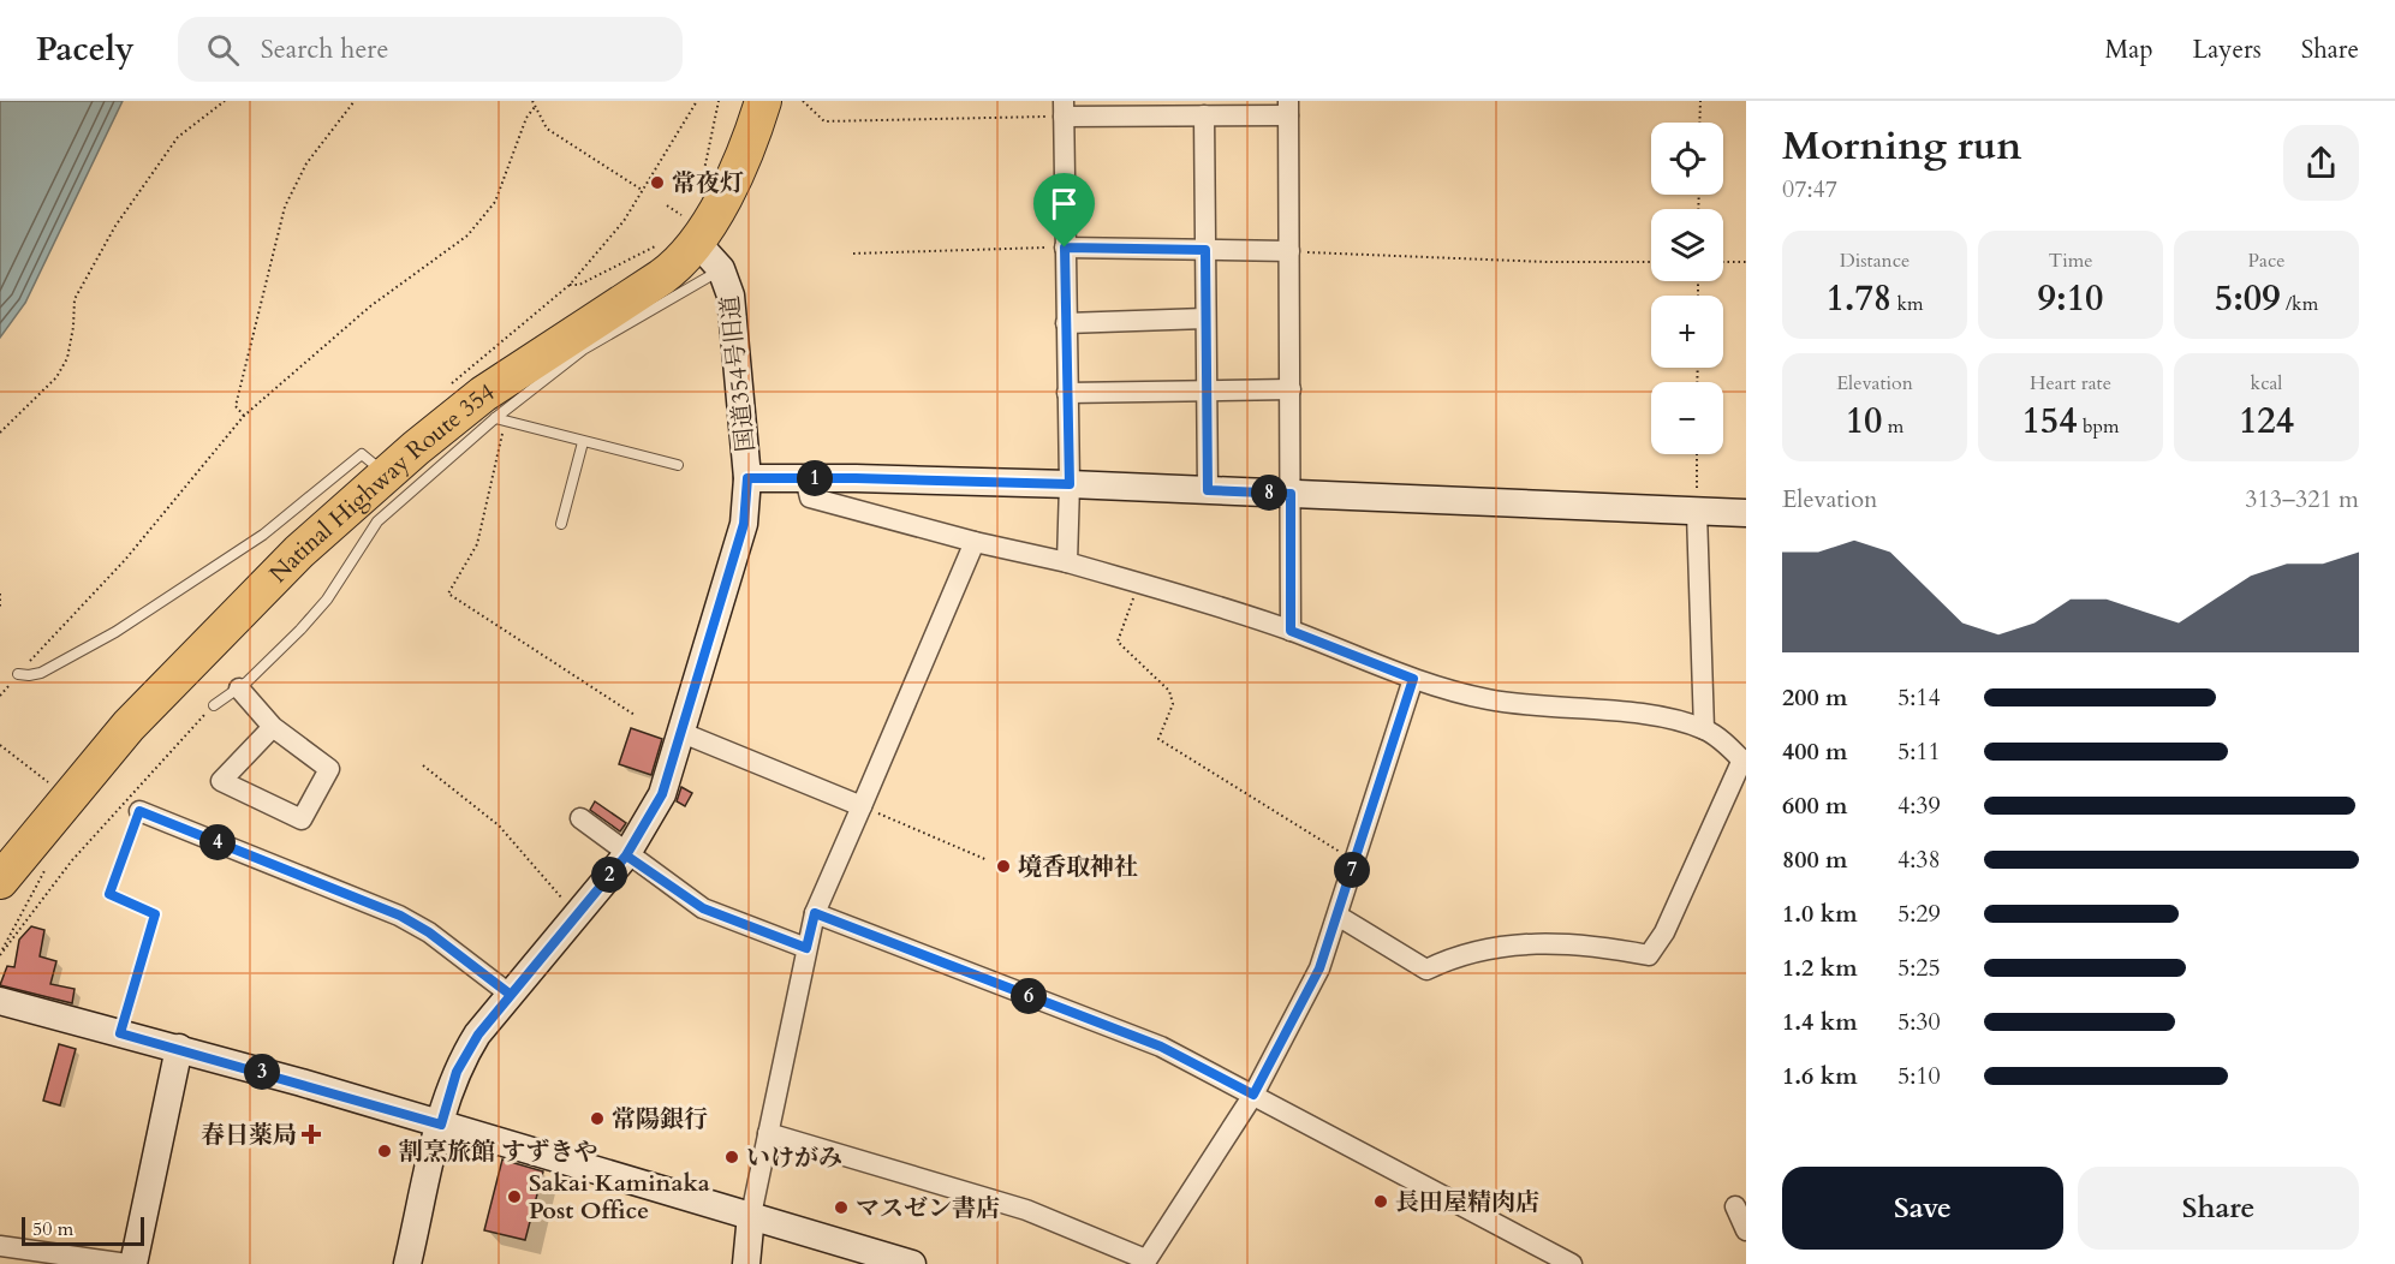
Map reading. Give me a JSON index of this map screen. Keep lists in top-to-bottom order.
{
  "streets": {
    "highway": ["Natinal Highway Route 354"],
    "street": ["国道354号旧道"]
  },
  "crossings": [
    ["国道354号旧道", "Natinal Highway Route 354"]
  ],
  "places": {
    "other": [
      "常夜灯",
      "境香取神社",
      "常陽銀行",
      "割烹旅館 すずきや",
      "いけがみ",
      "Sakai Kaminaka Post Office",
      "長田屋精肉店",
      "マスゼン書店"
    ],
    "health": ["春日薬局"]
  },
  "scale_bar": "50 m",
  "page": {
    "header": "Pacely",
    "search": "Search here",
    "nav": ["Map", "Layers", "Share"],
    "heading": ["Morning run", "07:47"],
    "map_buttons": ["+", "−"],
    "stats": [
      ["Distance", "1.78 km"],
      ["Time", "9:10"],
      ["Pace", "5:09 /km"],
      ["Elevation", "10 m"],
      ["Heart rate", "154 bpm"],
      ["kcal", "124"]
    ],
    "pins": [
      "1",
      "8",
      "4",
      "7",
      "2",
      "6",
      "3"
    ],
    "chart": ["Elevation", "313–321 m"],
    "list": [
      {
        "name": "200 m",
        "note": "5:14"
      },
      {
        "name": "400 m",
        "note": "5:11"
      },
      {
        "name": "600 m",
        "note": "4:39"
      },
      {
        "name": "800 m",
        "note": "4:38"
      },
      {
        "name": "1.0 km",
        "note": "5:29"
      },
      {
        "name": "1.2 km",
        "note": "5:25"
      },
      {
        "name": "1.4 km",
        "note": "5:30"
      },
      {
        "name": "1.6 km",
        "note": "5:10"
      }
    ],
    "buttons": ["Save", "Share"],
    "scale": "50 m"
  }
}
